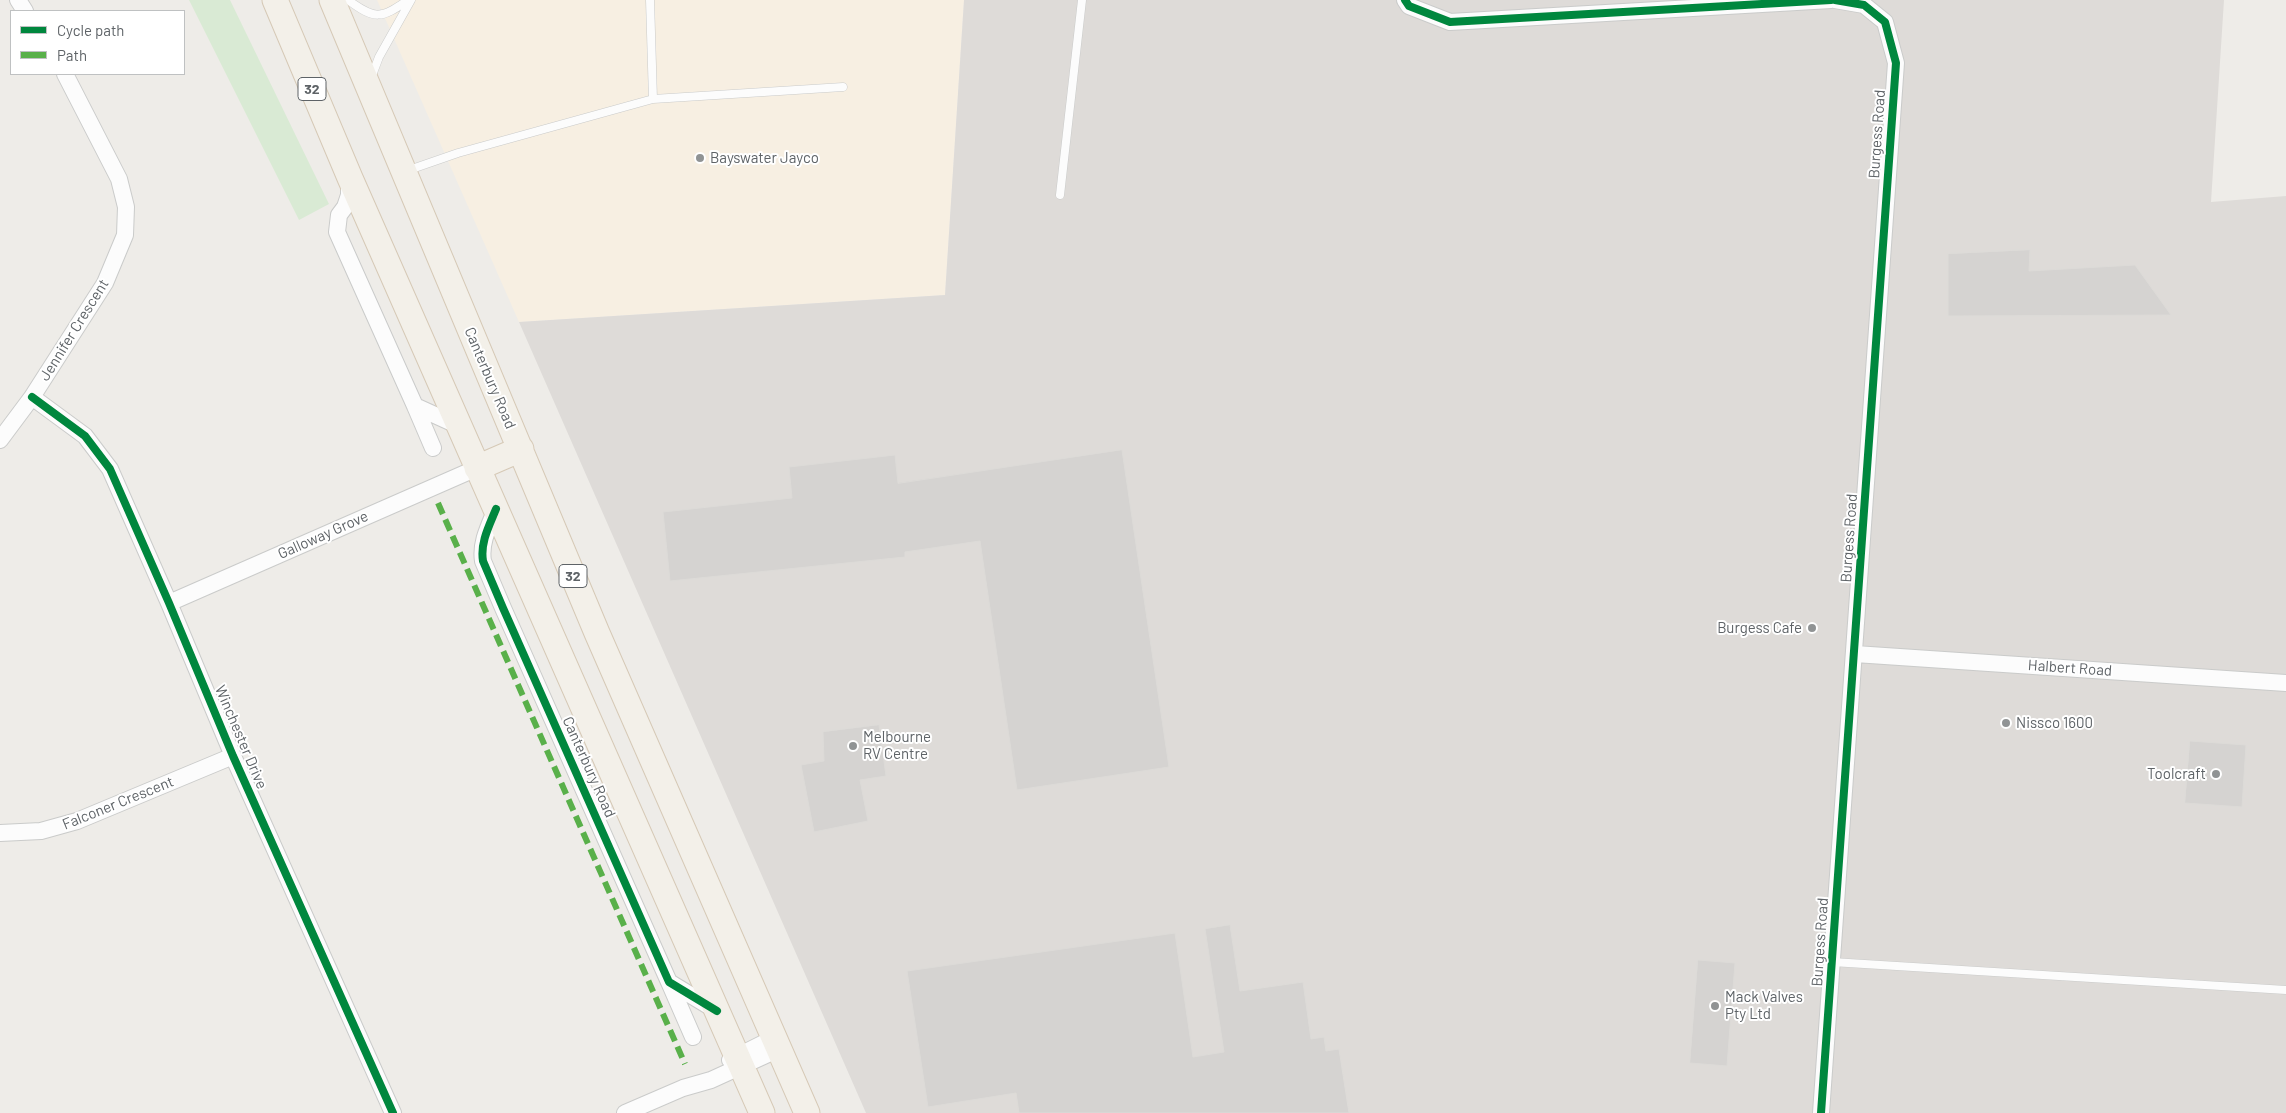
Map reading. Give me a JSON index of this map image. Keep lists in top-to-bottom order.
{
  "streets": {
    "main road": ["32", "Canterbury Road"],
    "street": [
      "Burgess Road",
      "Jennifer Crescent",
      "Galloway Grove",
      "Halbert Road",
      "Winchester Drive",
      "Falconer Crescent"
    ]
  },
  "crossings": [
    ["Burgess Road", "Halbert Road"],
    ["Jennifer Crescent", "Winchester Drive"],
    ["Canterbury Road", "Galloway Grove"],
    ["Galloway Grove", "Winchester Drive"],
    ["Winchester Drive", "Falconer Crescent"]
  ],
  "places": [
    "Bayswater Jayco",
    "Burgess Cafe",
    "Nissco 1600",
    "Melbourne RV Centre",
    "Toolcraft",
    "Mack Valves Pty Ltd"
  ],
  "legend": ["Cycle path", "Path"]
}
